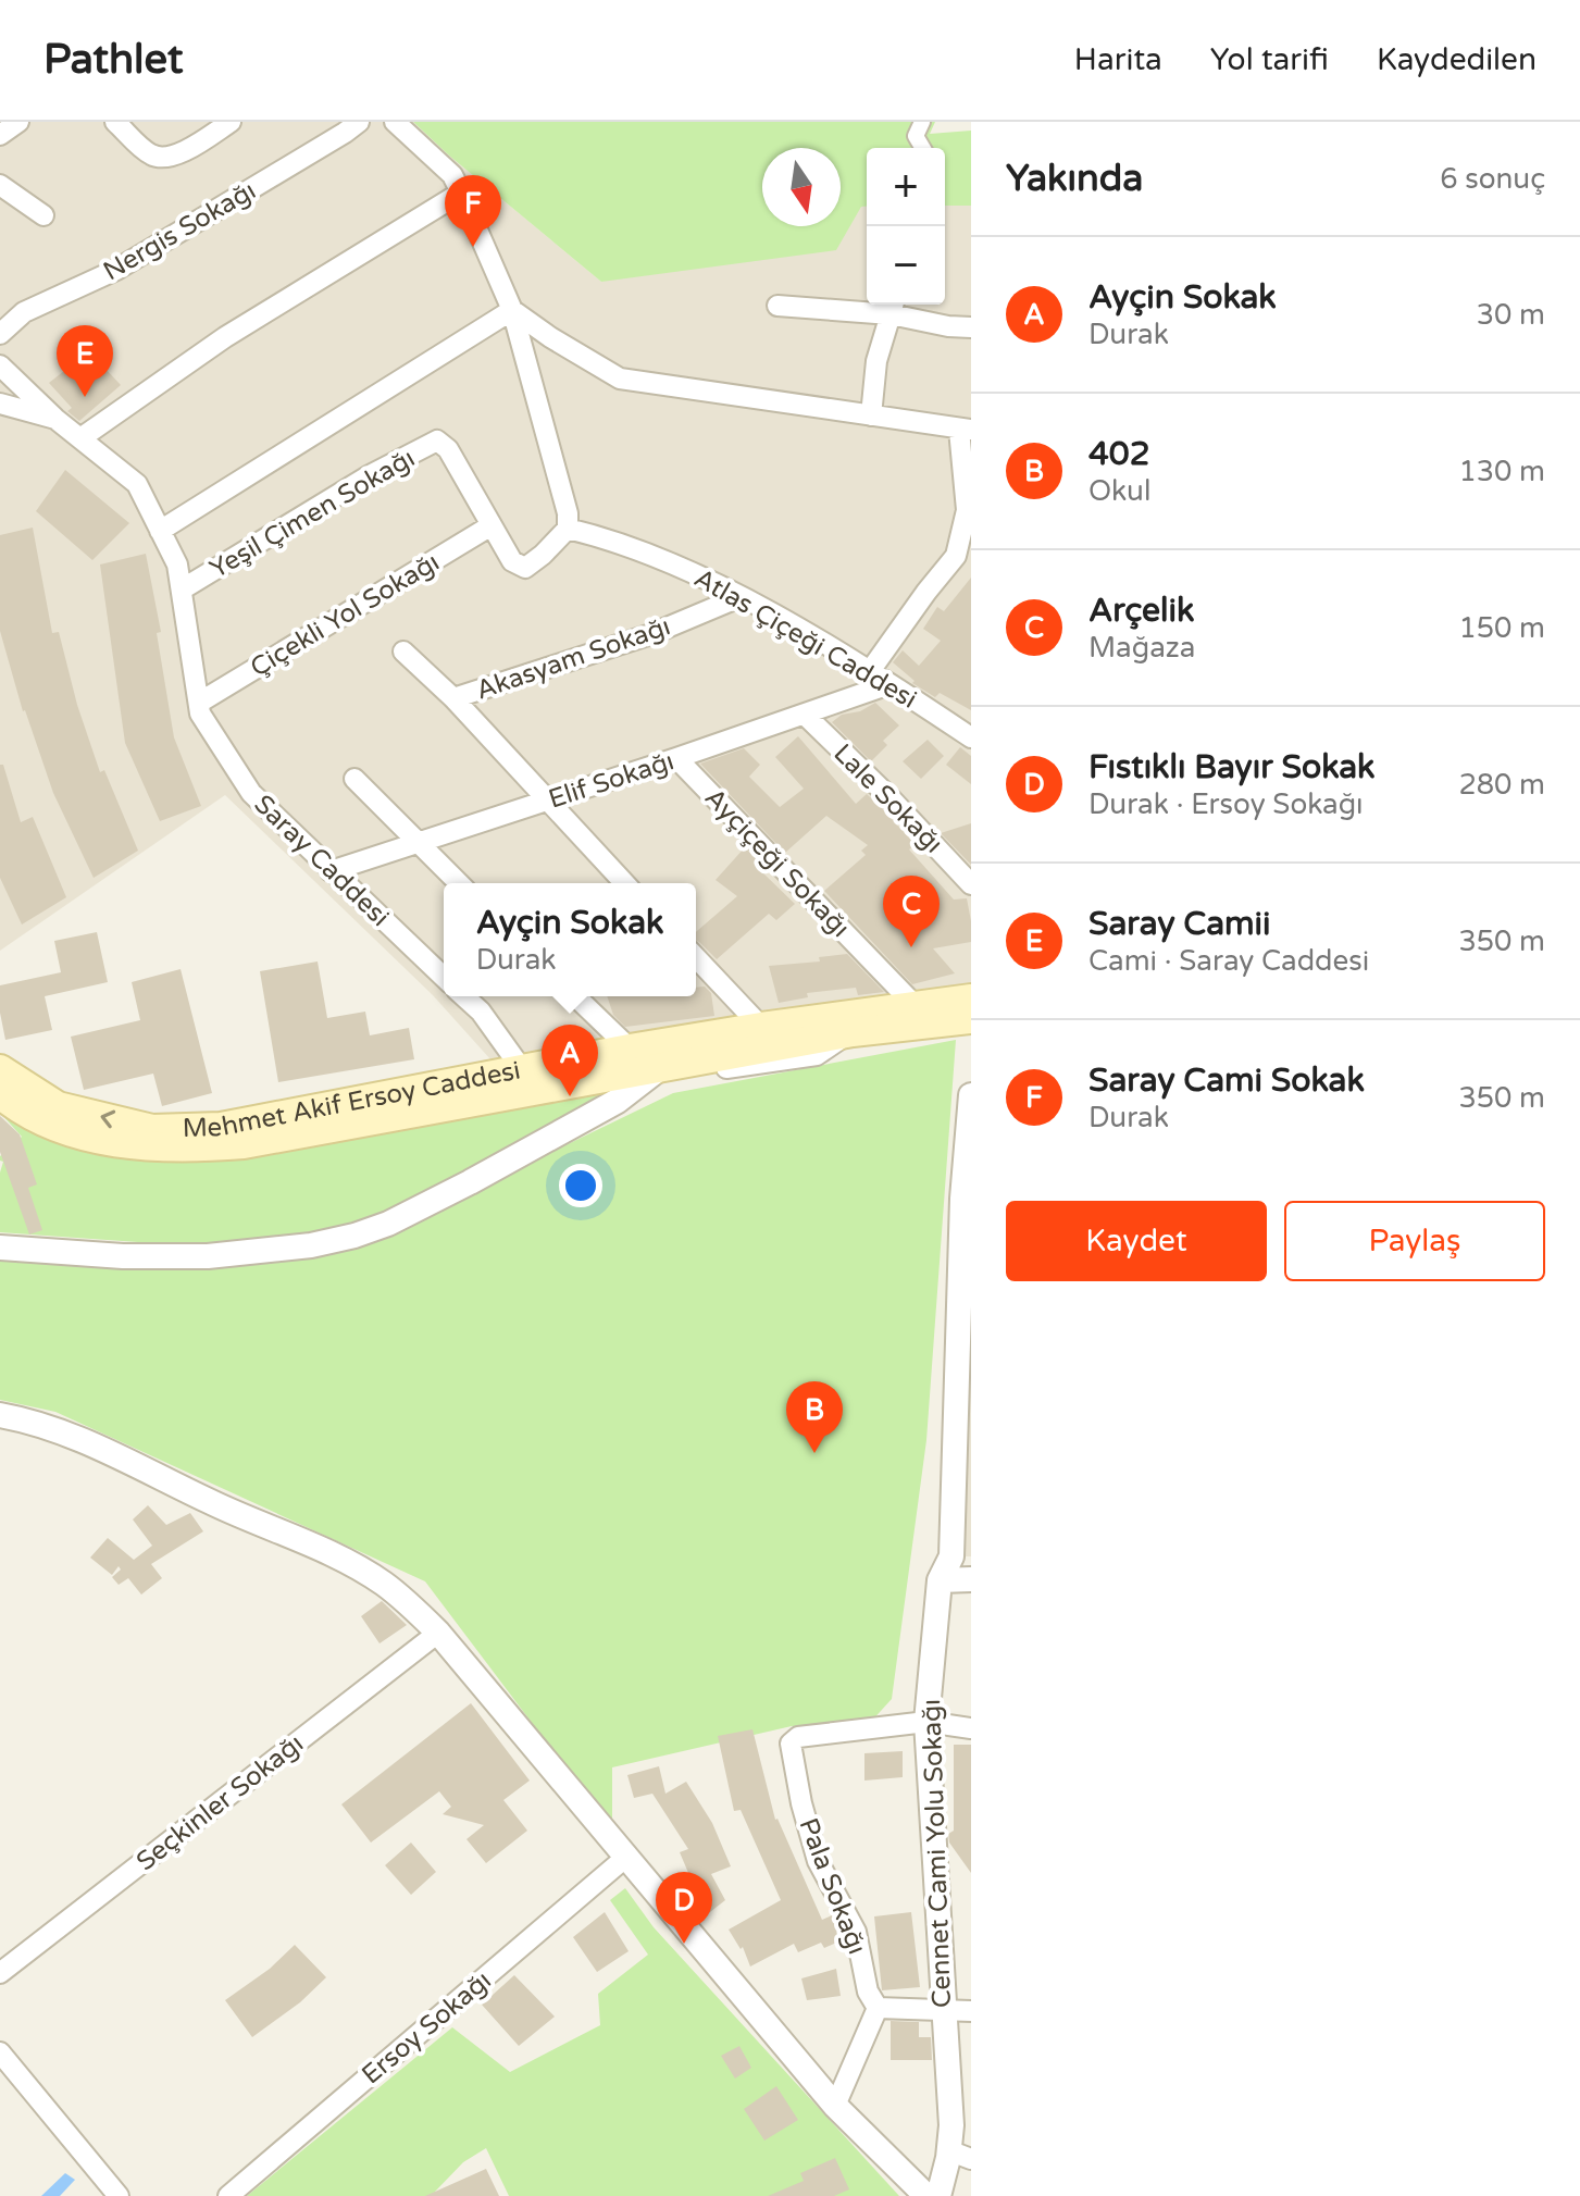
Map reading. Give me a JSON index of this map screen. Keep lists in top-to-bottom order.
{
  "streets": {
    "main road": ["Mehmet Akif Ersoy Caddesi"],
    "street": [
      "Nergis Sokağı",
      "Yeşil Çimen Sokağı",
      "Çiçekli Yol Sokağı",
      "Atlas Çiçeği Caddesi",
      "Akasyam Sokağı",
      "Elif Sokağı",
      "Lale Sokağı",
      "Saray Caddesi",
      "Ayçiçeği Sokağı",
      "Seçkinler Sokağı",
      "Cennet Cami Yolu Sokağı",
      "Pala Sokağı",
      "Ersoy Sokağı"
    ]
  },
  "crossings": [
    ["Yeşil Çimen Sokağı", "Çiçekli Yol Sokağı"],
    ["Yeşil Çimen Sokağı", "Atlas Çiçeği Caddesi"],
    ["Yeşil Çimen Sokağı", "Saray Caddesi"],
    ["Çiçekli Yol Sokağı", "Saray Caddesi"],
    ["Atlas Çiçeği Caddesi", "Akasyam Sokağı"],
    ["Atlas Çiçeği Caddesi", "Elif Sokağı"],
    ["Elif Sokağı", "Lale Sokağı"],
    ["Elif Sokağı", "Saray Caddesi"],
    ["Elif Sokağı", "Ayçiçeği Sokağı"],
    ["Ayçiçeği Sokağı", "Mehmet Akif Ersoy Caddesi"],
    ["Cennet Cami Yolu Sokağı", "Pala Sokağı"]
  ],
  "north": "bottom",
  "page": {
    "header": "Pathlet",
    "nav": ["Harita", "Yol tarifi", "Kaydedilen"],
    "heading": ["Yakında", "6 sonuç"],
    "map_buttons": ["+", "−"],
    "pins": [
      "F",
      "E",
      "C",
      "A",
      "B",
      "D"
    ],
    "list": [
      {
        "mark": "A",
        "name": "Ayçin Sokak",
        "note": "Durak",
        "value": "30 m"
      },
      {
        "mark": "B",
        "name": "402",
        "note": "Okul",
        "value": "130 m"
      },
      {
        "mark": "C",
        "name": "Arçelik",
        "note": "Mağaza",
        "value": "150 m"
      },
      {
        "mark": "D",
        "name": "Fıstıklı Bayır Sokak",
        "note": "Durak · Ersoy Sokağı",
        "value": "280 m"
      },
      {
        "mark": "E",
        "name": "Saray Camii",
        "note": "Cami · Saray Caddesi",
        "value": "350 m"
      },
      {
        "mark": "F",
        "name": "Saray Cami Sokak",
        "note": "Durak",
        "value": "350 m"
      }
    ],
    "popup": ["Ayçin Sokak", "Durak"],
    "buttons": ["Kaydet", "Paylaş"]
  }
}
